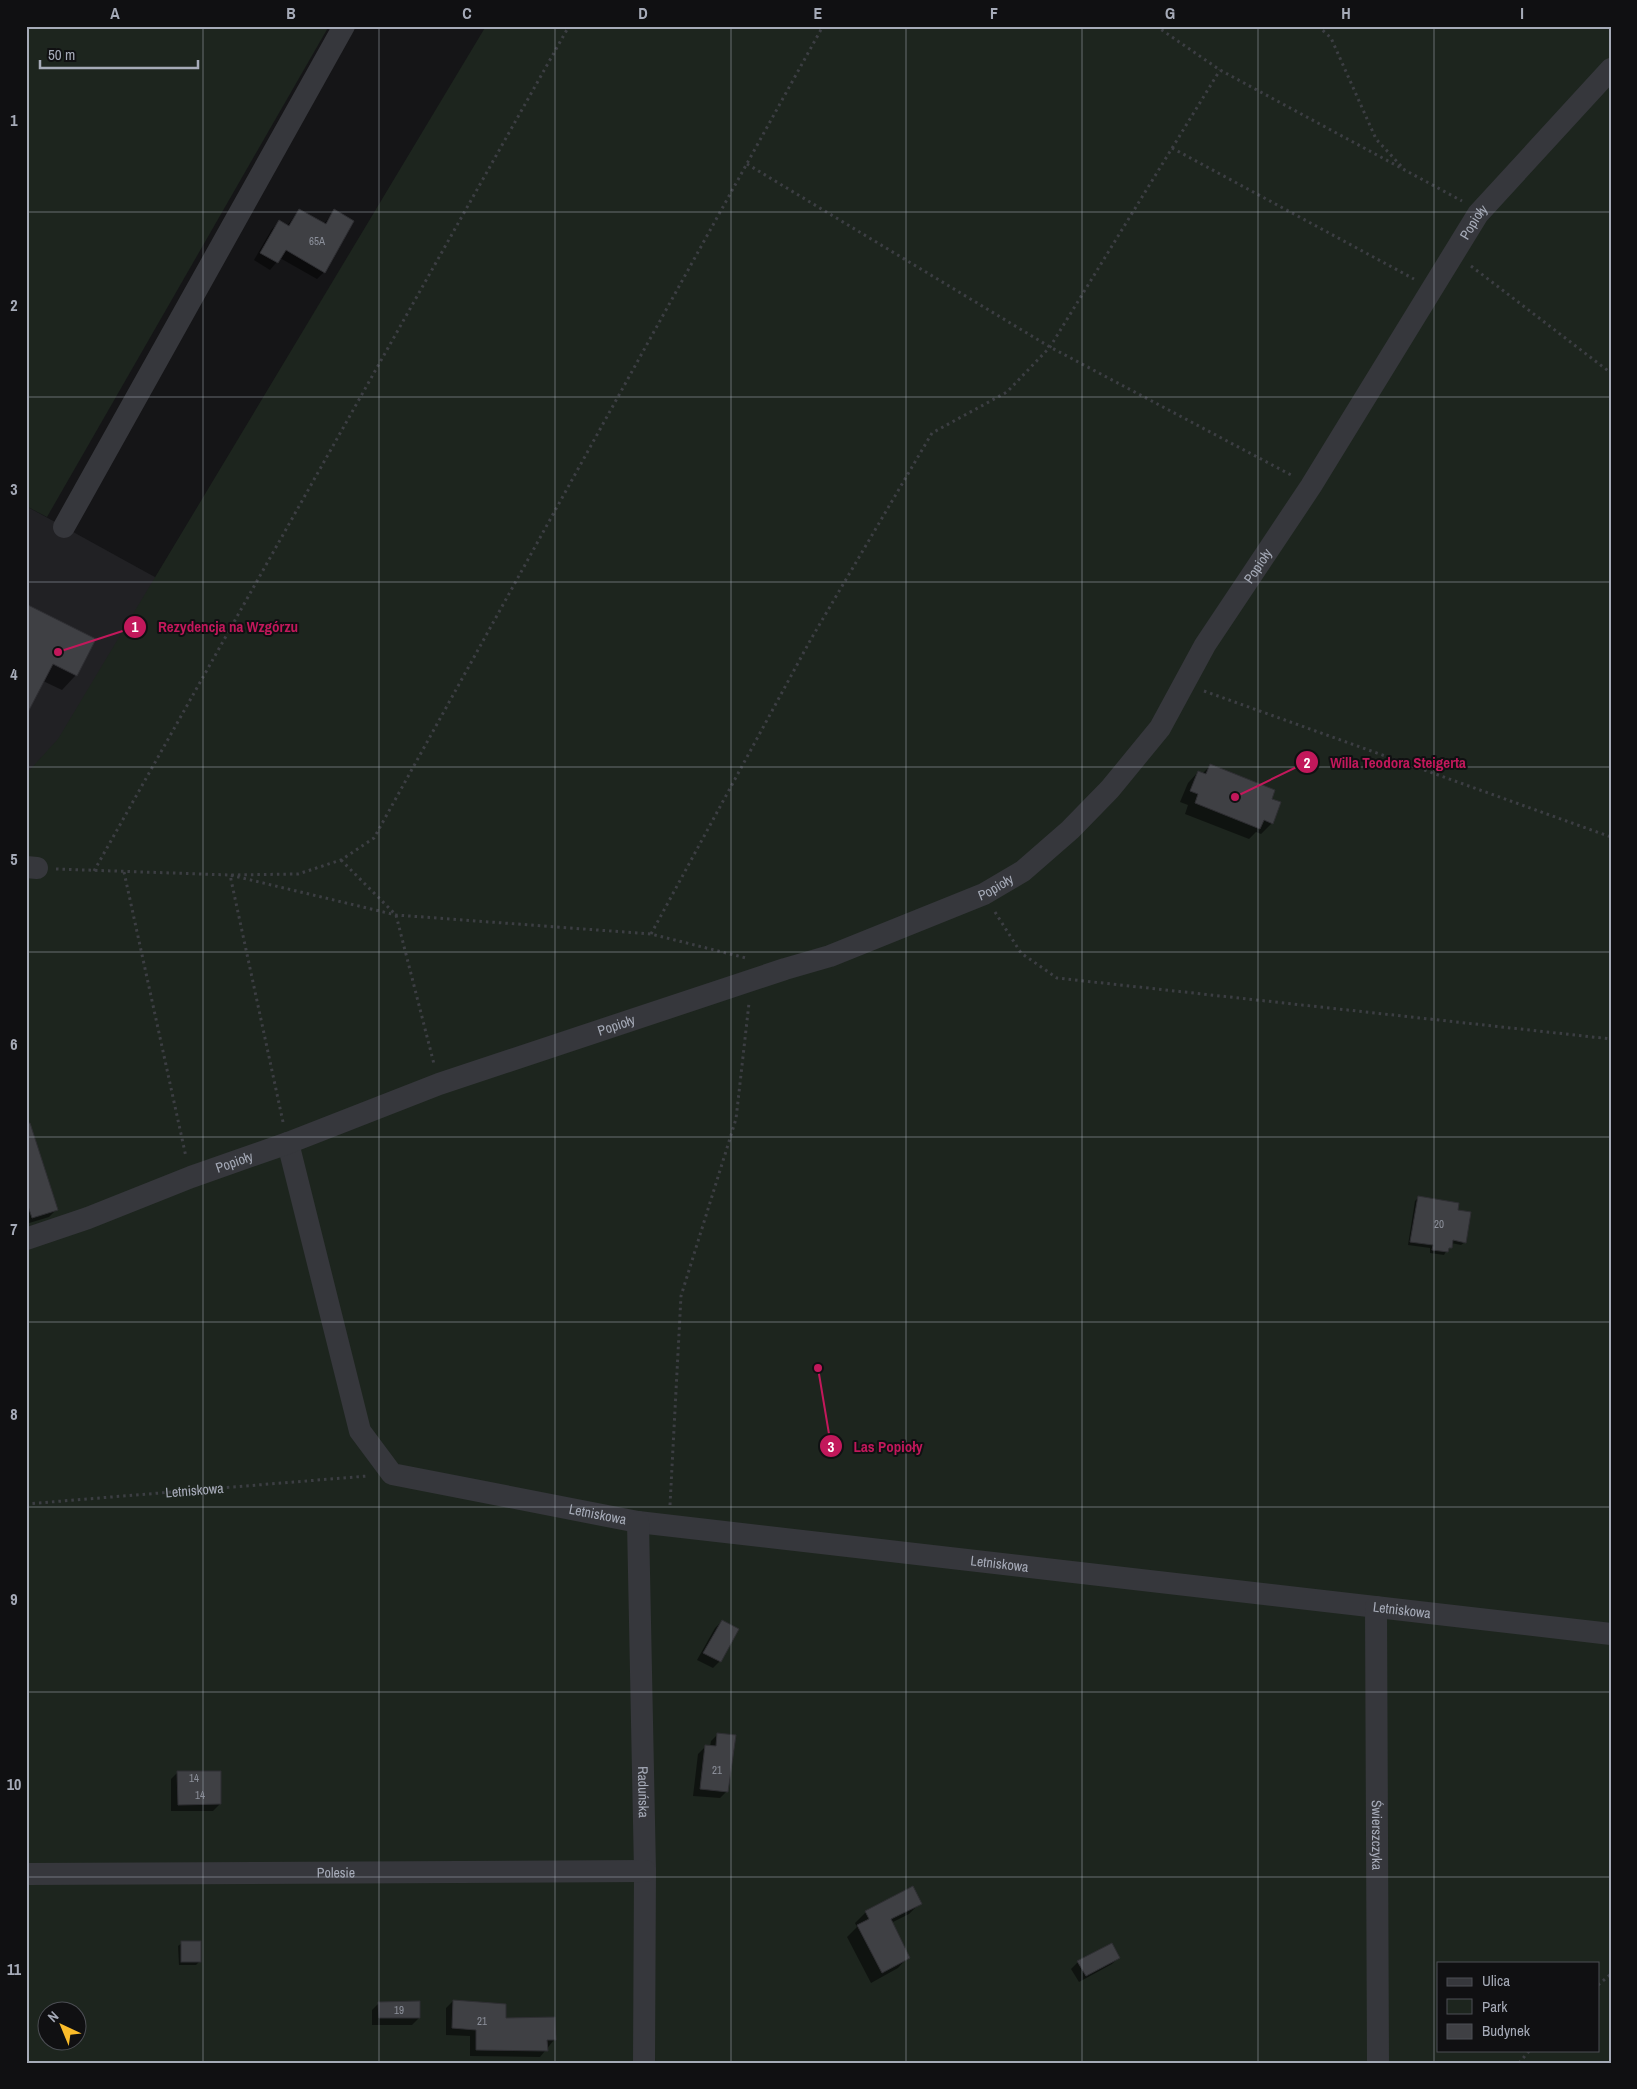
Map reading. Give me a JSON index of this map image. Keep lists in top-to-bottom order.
{
  "streets": {
    "street": [
      "Popioły",
      "Letniskowa",
      "Raduńska",
      "Świerszczyka",
      "Polesie"
    ]
  },
  "crossings": [
    ["Letniskowa", "Raduńska"],
    ["Letniskowa", "Świerszczyka"],
    ["Raduńska", "Polesie"]
  ],
  "places": ["Rezydencja na Wzgórzu", "Willa Teodora Steigerta", "Las Popioły"],
  "house_numbers": [
    "65A",
    "20",
    "21",
    "14",
    "14",
    "19",
    "21"
  ],
  "legend": ["Ulica", "Park", "Budynek"],
  "scale_bar": "50 m",
  "north": "top left",
  "grid": {
    "columns": [
      "A",
      "B",
      "C",
      "D",
      "E",
      "F",
      "G",
      "H",
      "I"
    ],
    "rows": [
      "1",
      "2",
      "3",
      "4",
      "5",
      "6",
      "7",
      "8",
      "9",
      "10",
      "11"
    ]
  }
}
